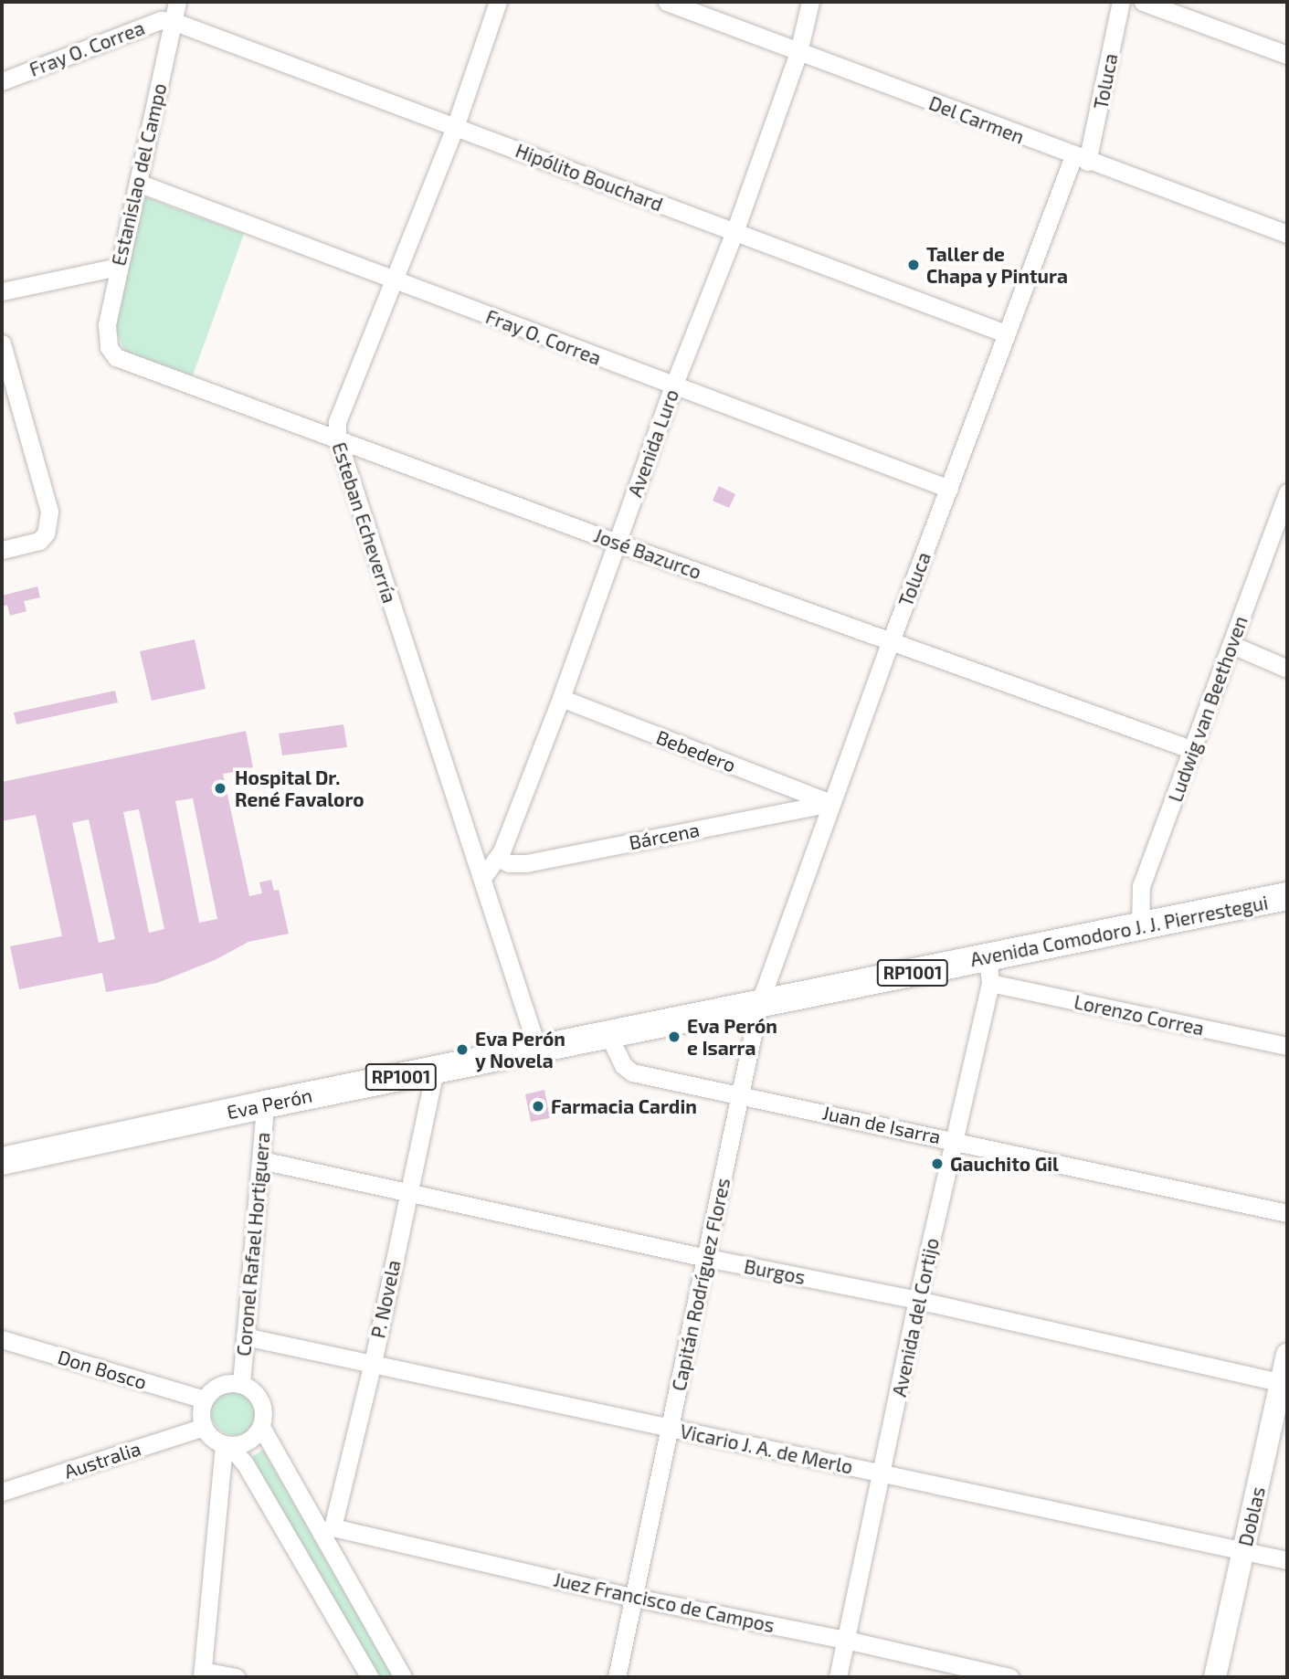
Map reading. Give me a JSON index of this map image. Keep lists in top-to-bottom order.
{
  "streets": {
    "main road": ["Avenida Comodoro J. J. Pierrestegui", "RP1001", "Eva Perón"],
    "street": [
      "Fray O. Correa",
      "Toluca",
      "Del Carmen",
      "Estanislao del Campo",
      "Hipólito Bouchard",
      "Avenida Luro",
      "Esteban Echeverría",
      "José Bazurco",
      "Ludwig van Beethoven",
      "Bebedero",
      "Bárcena",
      "Lorenzo Correa",
      "Juan de Isarra",
      "Coronel Rafael Hortiguera",
      "Burgos",
      "Capitán Rodríguez Flores",
      "P. Novela",
      "Avenida del Cortijo",
      "Don Bosco",
      "Vicario J. A. de Merlo",
      "Australia",
      "Doblas",
      "Juez Francisco de Campos"
    ]
  },
  "crossings": [
    ["Fray O. Correa", "Toluca"],
    ["Fray O. Correa", "Estanislao del Campo"],
    ["Fray O. Correa", "Hipólito Bouchard"],
    ["Fray O. Correa", "Avenida Luro"],
    ["Fray O. Correa", "Esteban Echeverría"],
    ["Toluca", "Del Carmen"],
    ["Toluca", "Hipólito Bouchard"],
    ["Toluca", "José Bazurco"],
    ["Toluca", "Bebedero"],
    ["Toluca", "Bárcena"],
    ["Toluca", "Avenida Comodoro J. J. Pierrestegui"],
    ["Toluca", "Capitán Rodríguez Flores"],
    ["Del Carmen", "Avenida Luro"],
    ["Estanislao del Campo", "Hipólito Bouchard"],
    ["Estanislao del Campo", "José Bazurco"],
    ["Hipólito Bouchard", "Avenida Luro"],
    ["Hipólito Bouchard", "Esteban Echeverría"],
    ["Avenida Luro", "Esteban Echeverría"],
    ["Avenida Luro", "José Bazurco"],
    ["Avenida Luro", "Bebedero"],
    ["Avenida Luro", "Bárcena"],
    ["Esteban Echeverría", "José Bazurco"],
    ["Esteban Echeverría", "Avenida Comodoro J. J. Pierrestegui"],
    ["Esteban Echeverría", "Eva Perón"],
    ["José Bazurco", "Ludwig van Beethoven"],
    ["Ludwig van Beethoven", "Avenida Comodoro J. J. Pierrestegui"],
    ["Bebedero", "Bárcena"],
    ["Avenida Comodoro J. J. Pierrestegui", "Lorenzo Correa"],
    ["Avenida Comodoro J. J. Pierrestegui", "Eva Perón"],
    ["Avenida Comodoro J. J. Pierrestegui", "Juan de Isarra"],
    ["Avenida Comodoro J. J. Pierrestegui", "Capitán Rodríguez Flores"],
    ["Avenida Comodoro J. J. Pierrestegui", "Avenida del Cortijo"],
    ["Lorenzo Correa", "Avenida del Cortijo"],
    ["Eva Perón", "Coronel Rafael Hortiguera"],
    ["Eva Perón", "P. Novela"],
    ["Juan de Isarra", "Capitán Rodríguez Flores"],
    ["Juan de Isarra", "Avenida del Cortijo"],
    ["Coronel Rafael Hortiguera", "Burgos"],
    ["Coronel Rafael Hortiguera", "Don Bosco"],
    ["Coronel Rafael Hortiguera", "Vicario J. A. de Merlo"],
    ["Coronel Rafael Hortiguera", "Australia"],
    ["Burgos", "Capitán Rodríguez Flores"],
    ["Burgos", "P. Novela"],
    ["Burgos", "Avenida del Cortijo"],
    ["Burgos", "Doblas"],
    ["Capitán Rodríguez Flores", "Vicario J. A. de Merlo"],
    ["Capitán Rodríguez Flores", "Juez Francisco de Campos"],
    ["P. Novela", "Vicario J. A. de Merlo"],
    ["P. Novela", "Juez Francisco de Campos"],
    ["Avenida del Cortijo", "Vicario J. A. de Merlo"],
    ["Avenida del Cortijo", "Juez Francisco de Campos"],
    ["Don Bosco", "Australia"],
    ["Vicario J. A. de Merlo", "Doblas"]
  ],
  "places": [
    "Taller de Chapa y Pintura",
    "Hospital Dr. René Favaloro",
    "Eva Perón e Isarra",
    "Eva Perón y Novela",
    "Farmacia Cardin",
    "Gauchito Gil"
  ]
}
